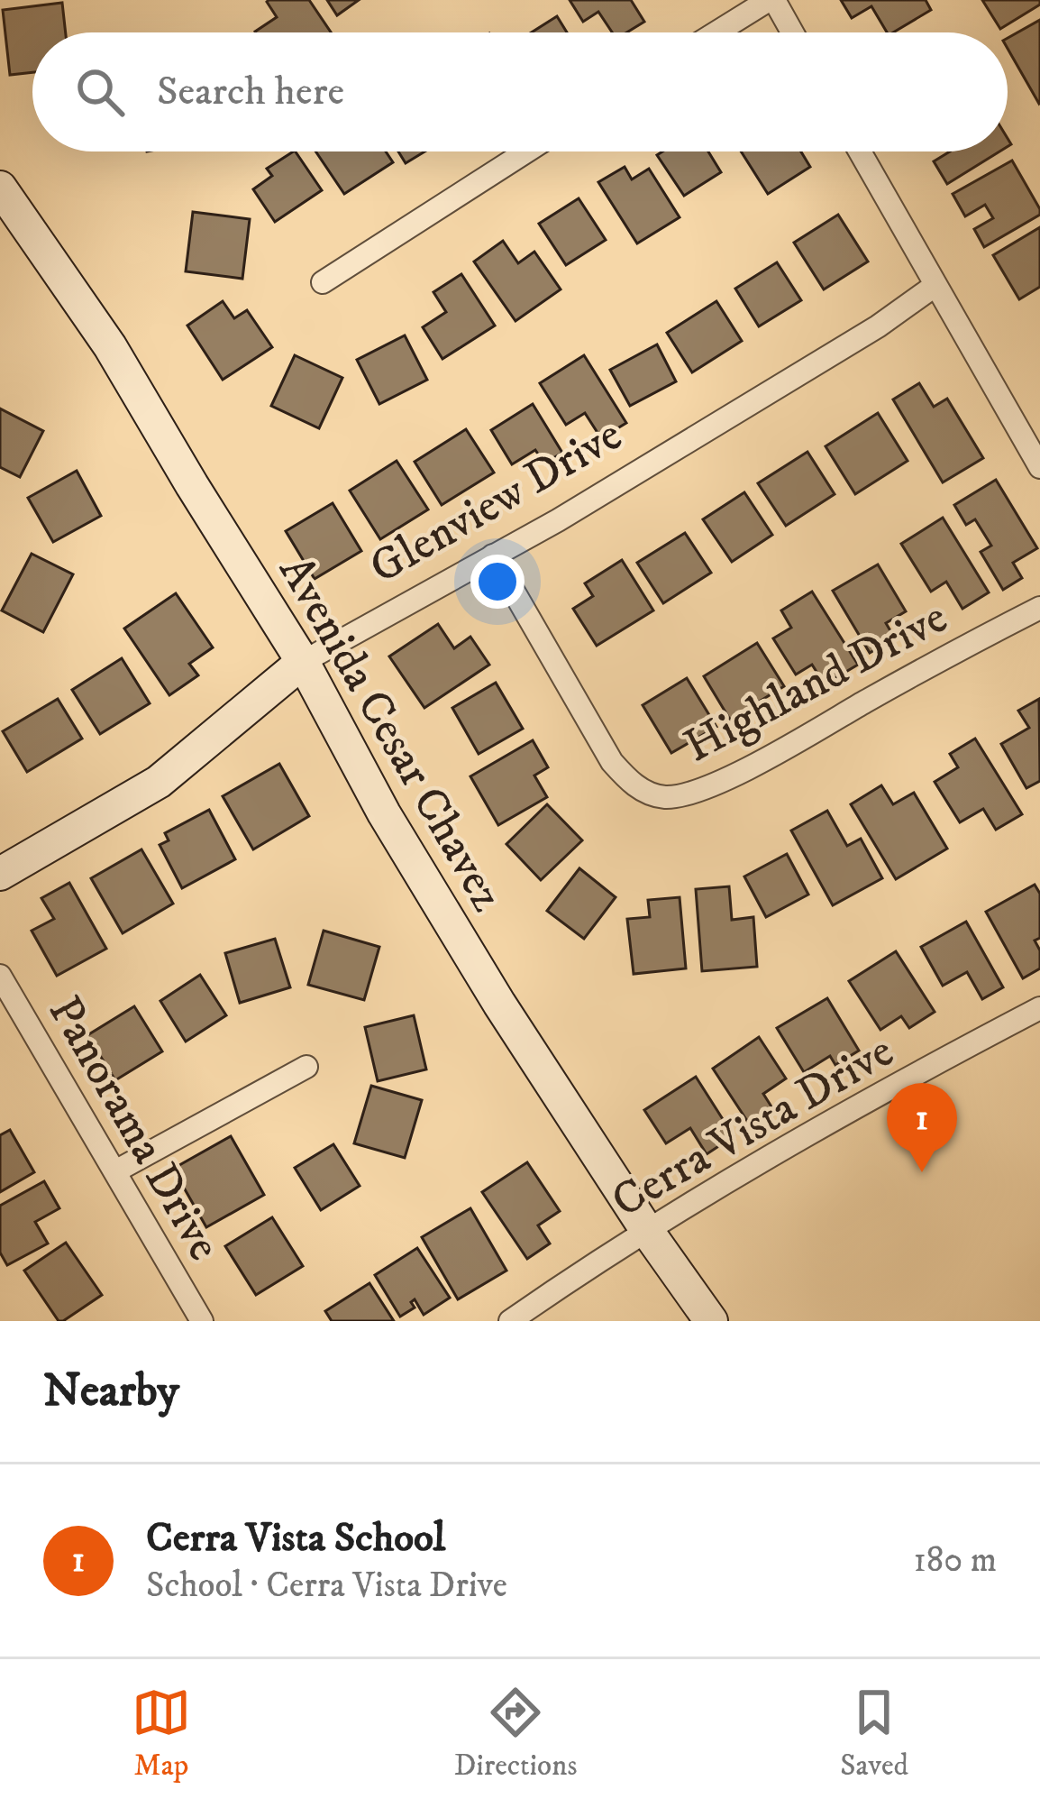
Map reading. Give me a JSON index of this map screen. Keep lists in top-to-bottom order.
{
  "streets": {
    "street": [
      "Glenview Drive",
      "Highland Drive",
      "Avenida Cesar Chavez",
      "Cerra Vista Drive",
      "Panorama Drive"
    ]
  },
  "crossings": [
    ["Glenview Drive", "Highland Drive"],
    ["Glenview Drive", "Avenida Cesar Chavez"],
    ["Avenida Cesar Chavez", "Cerra Vista Drive"]
  ],
  "page": {
    "search": "Search here",
    "pins": "1",
    "heading": "Nearby",
    "list": [
      {
        "mark": "1",
        "name": "Cerra Vista School",
        "note": "School · Cerra Vista Drive",
        "value": "180 m"
      }
    ],
    "nav": ["Map", "Directions", "Saved"]
  }
}
